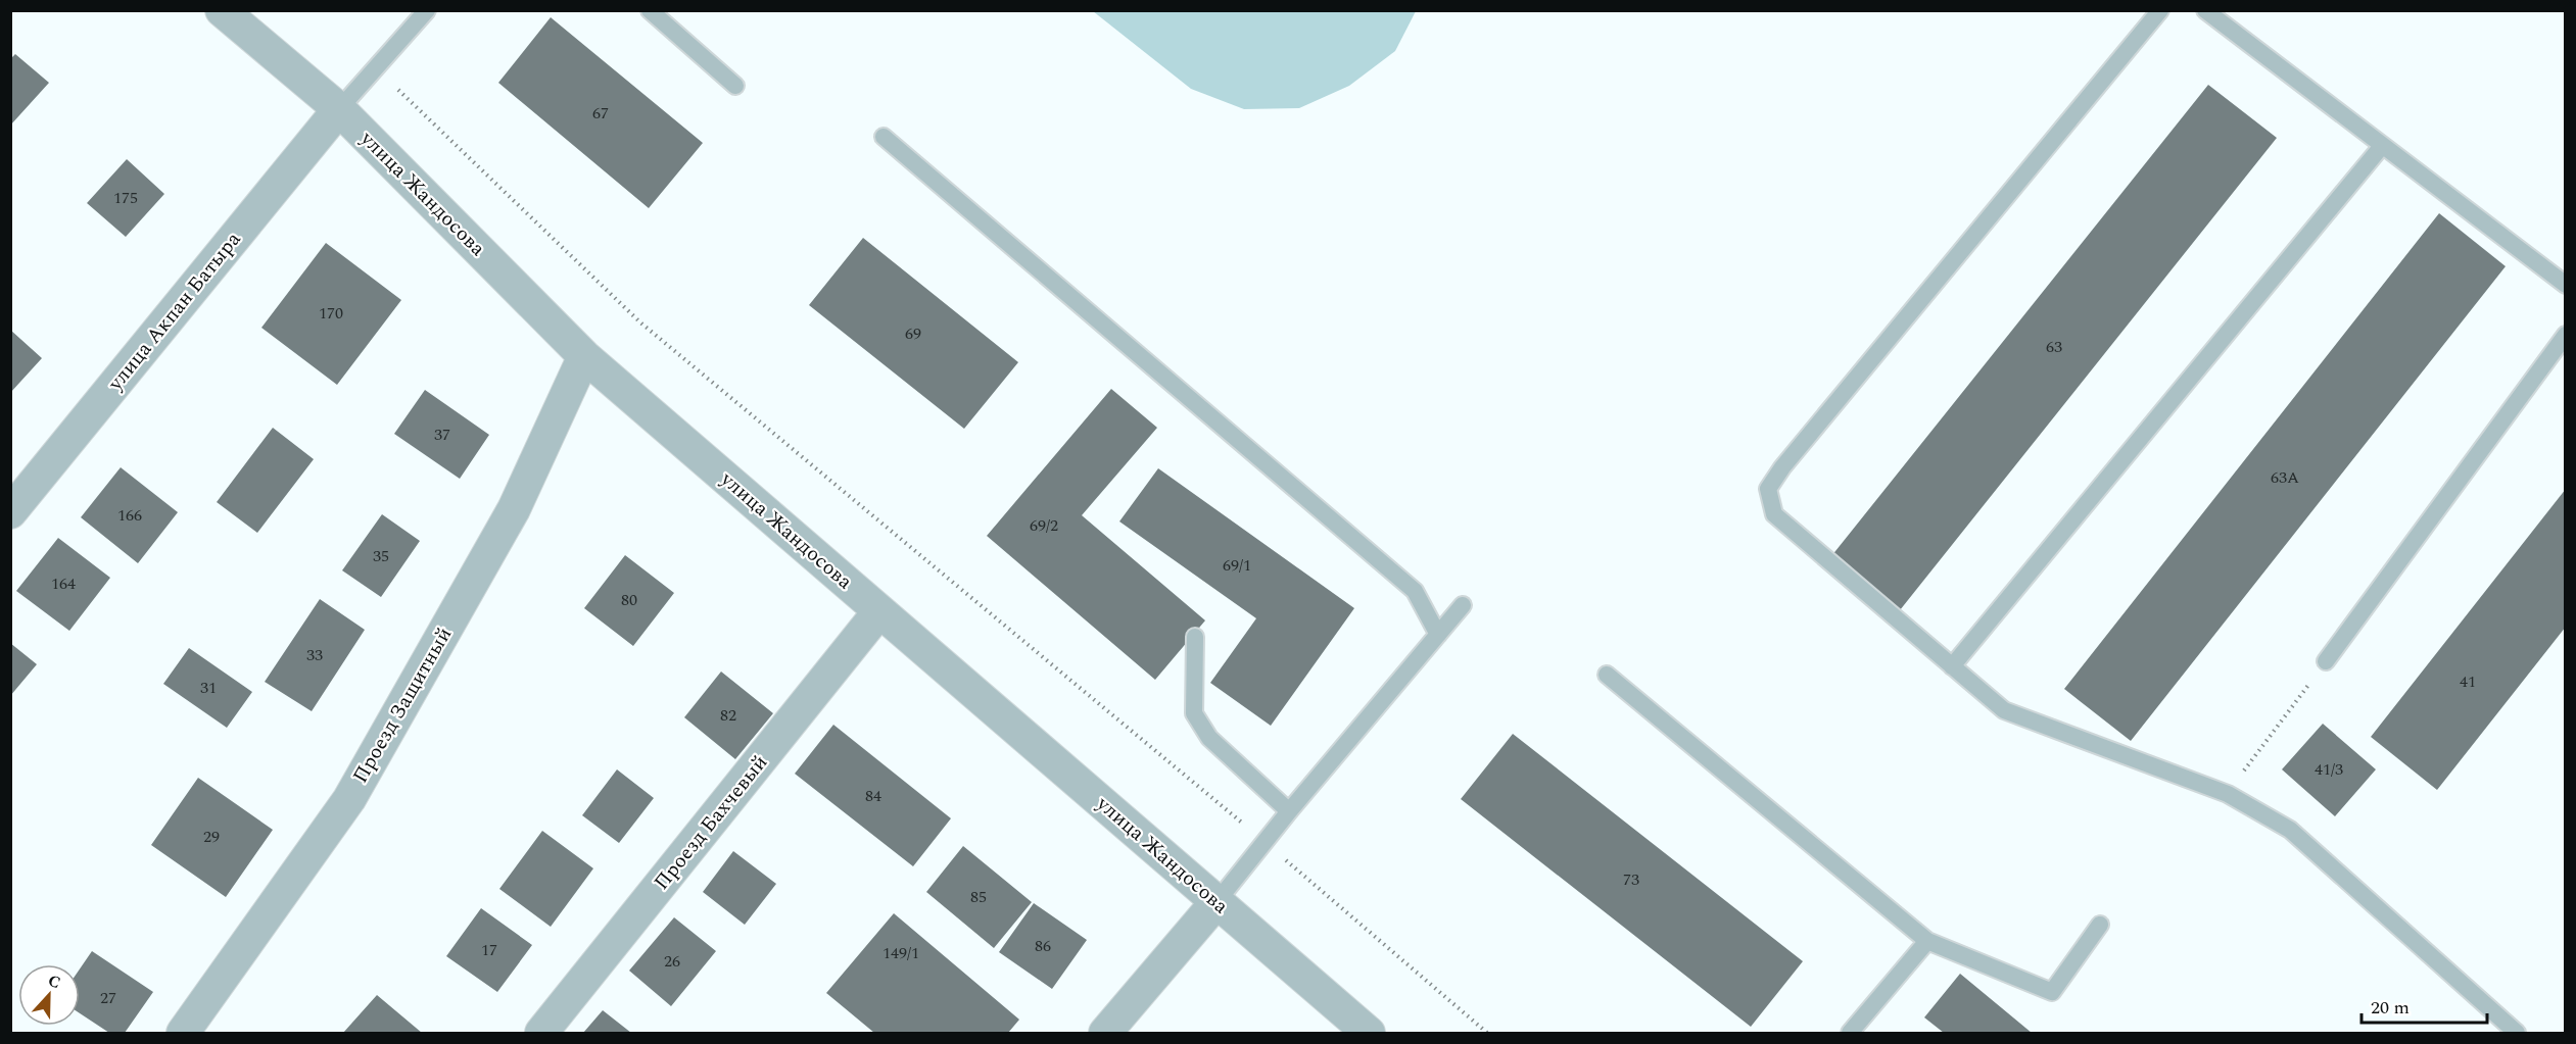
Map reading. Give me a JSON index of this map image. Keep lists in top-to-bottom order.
{
  "streets": {
    "street": [
      "улица Жандосова",
      "улица Акпан Батыра",
      "Проезд Защитный",
      "Проезд Бахчевый"
    ]
  },
  "crossings": [
    ["улица Жандосова", "улица Акпан Батыра"],
    ["улица Жандосова", "Проезд Защитный"],
    ["улица Жандосова", "Проезд Бахчевый"]
  ],
  "house_numbers": [
    "67",
    "175",
    "170",
    "69",
    "63",
    "37",
    "63А",
    "166",
    "69/2",
    "35",
    "69/1",
    "164",
    "80",
    "33",
    "41",
    "31",
    "82",
    "41/3",
    "84",
    "29",
    "73",
    "85",
    "86",
    "17",
    "149/1",
    "26",
    "27"
  ],
  "scale_bar": "20 m",
  "north": "top"
}
